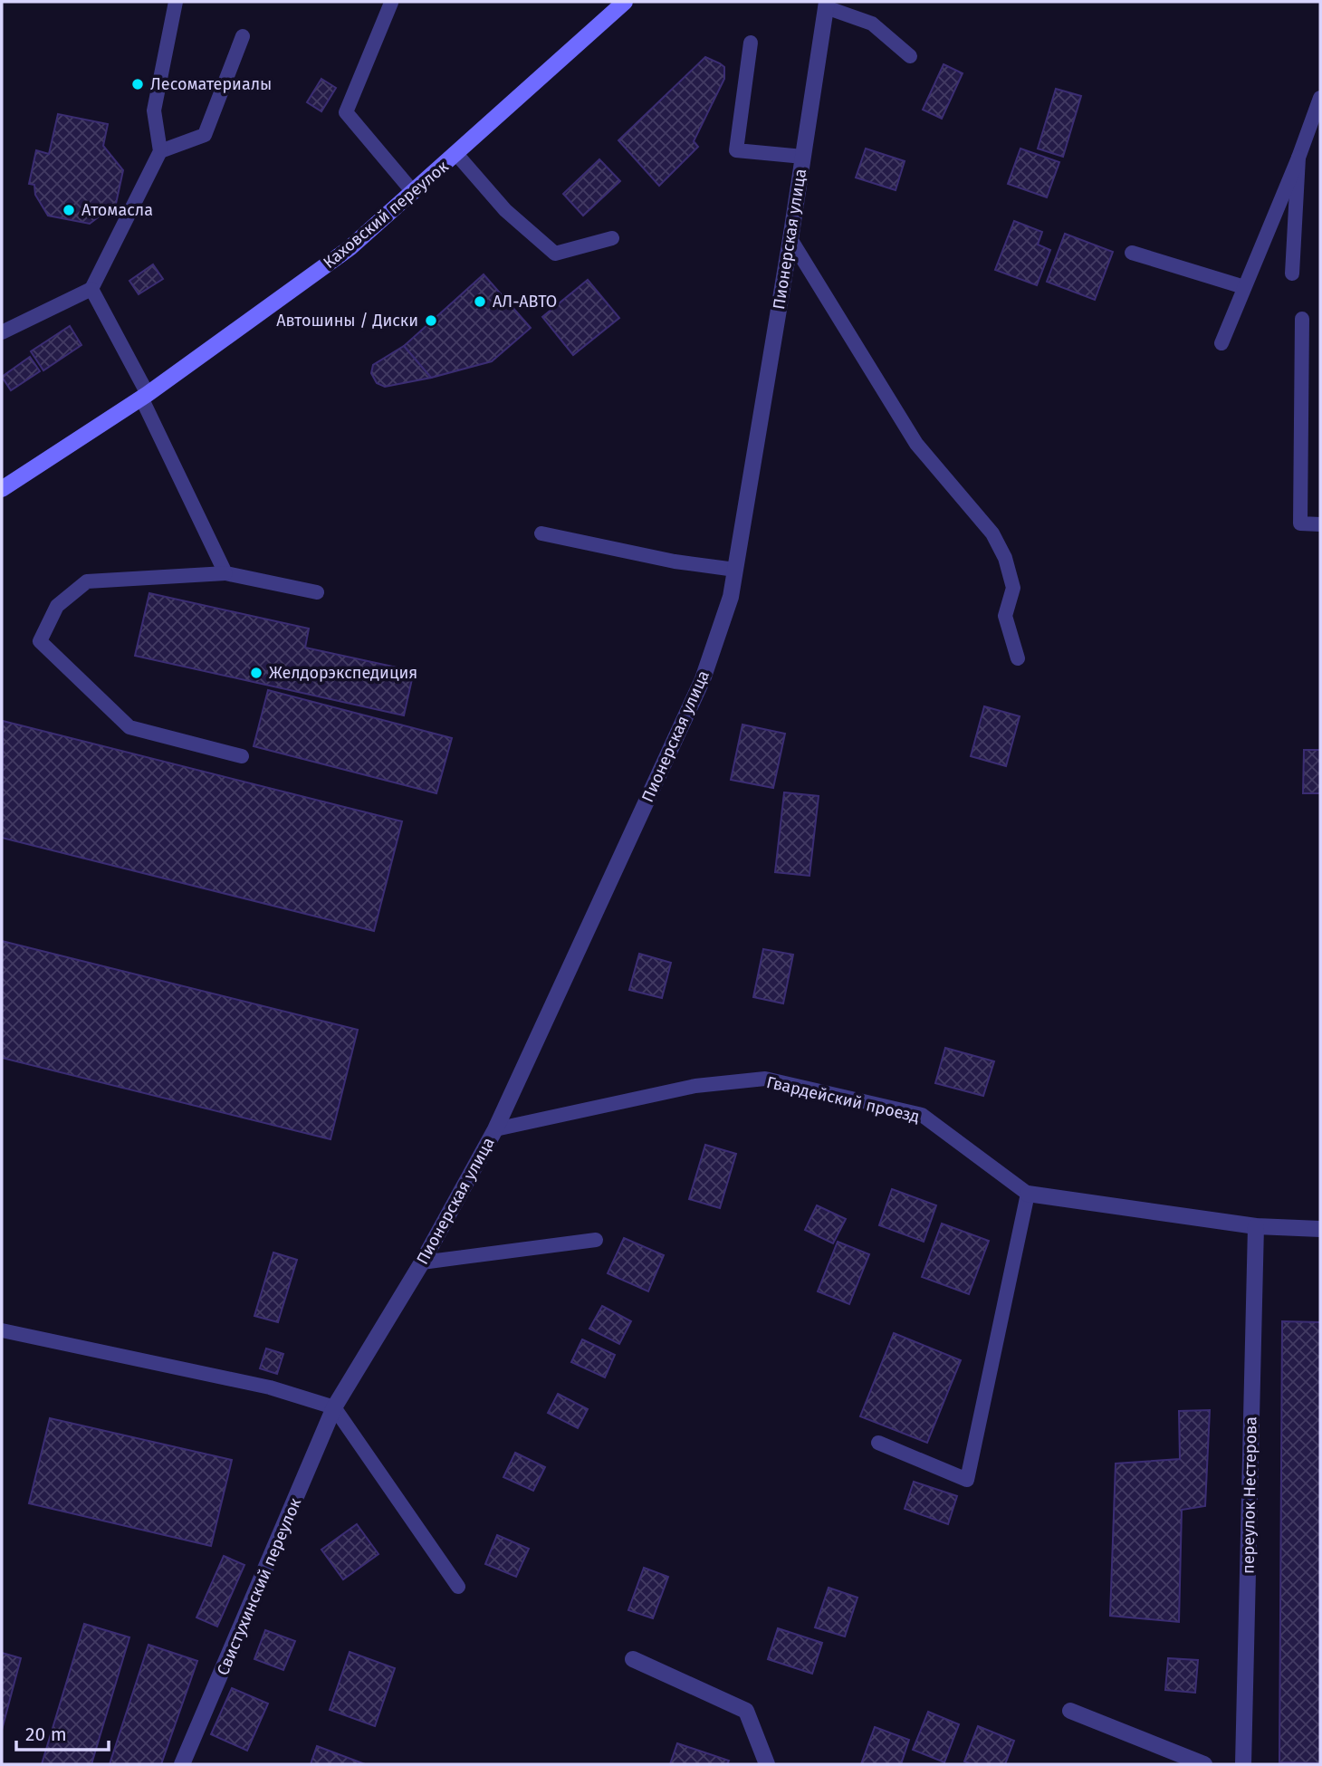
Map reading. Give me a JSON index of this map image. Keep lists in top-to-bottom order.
{
  "streets": {
    "main road": ["Каховский переулок"],
    "street": [
      "Пионерская улица",
      "Гвардейский проезд",
      "переулок Нестерова",
      "Свистухинский переулок"
    ]
  },
  "crossings": [
    ["Пионерская улица", "Гвардейский проезд"],
    ["Пионерская улица", "Свистухинский переулок"],
    ["Гвардейский проезд", "переулок Нестерова"]
  ],
  "places": [
    "Лесоматериалы",
    "Атомасла",
    "АЛ-АВТО",
    "Автошины / Диски",
    "Желдорэкспедиция"
  ],
  "scale_bar": "20 m"
}
